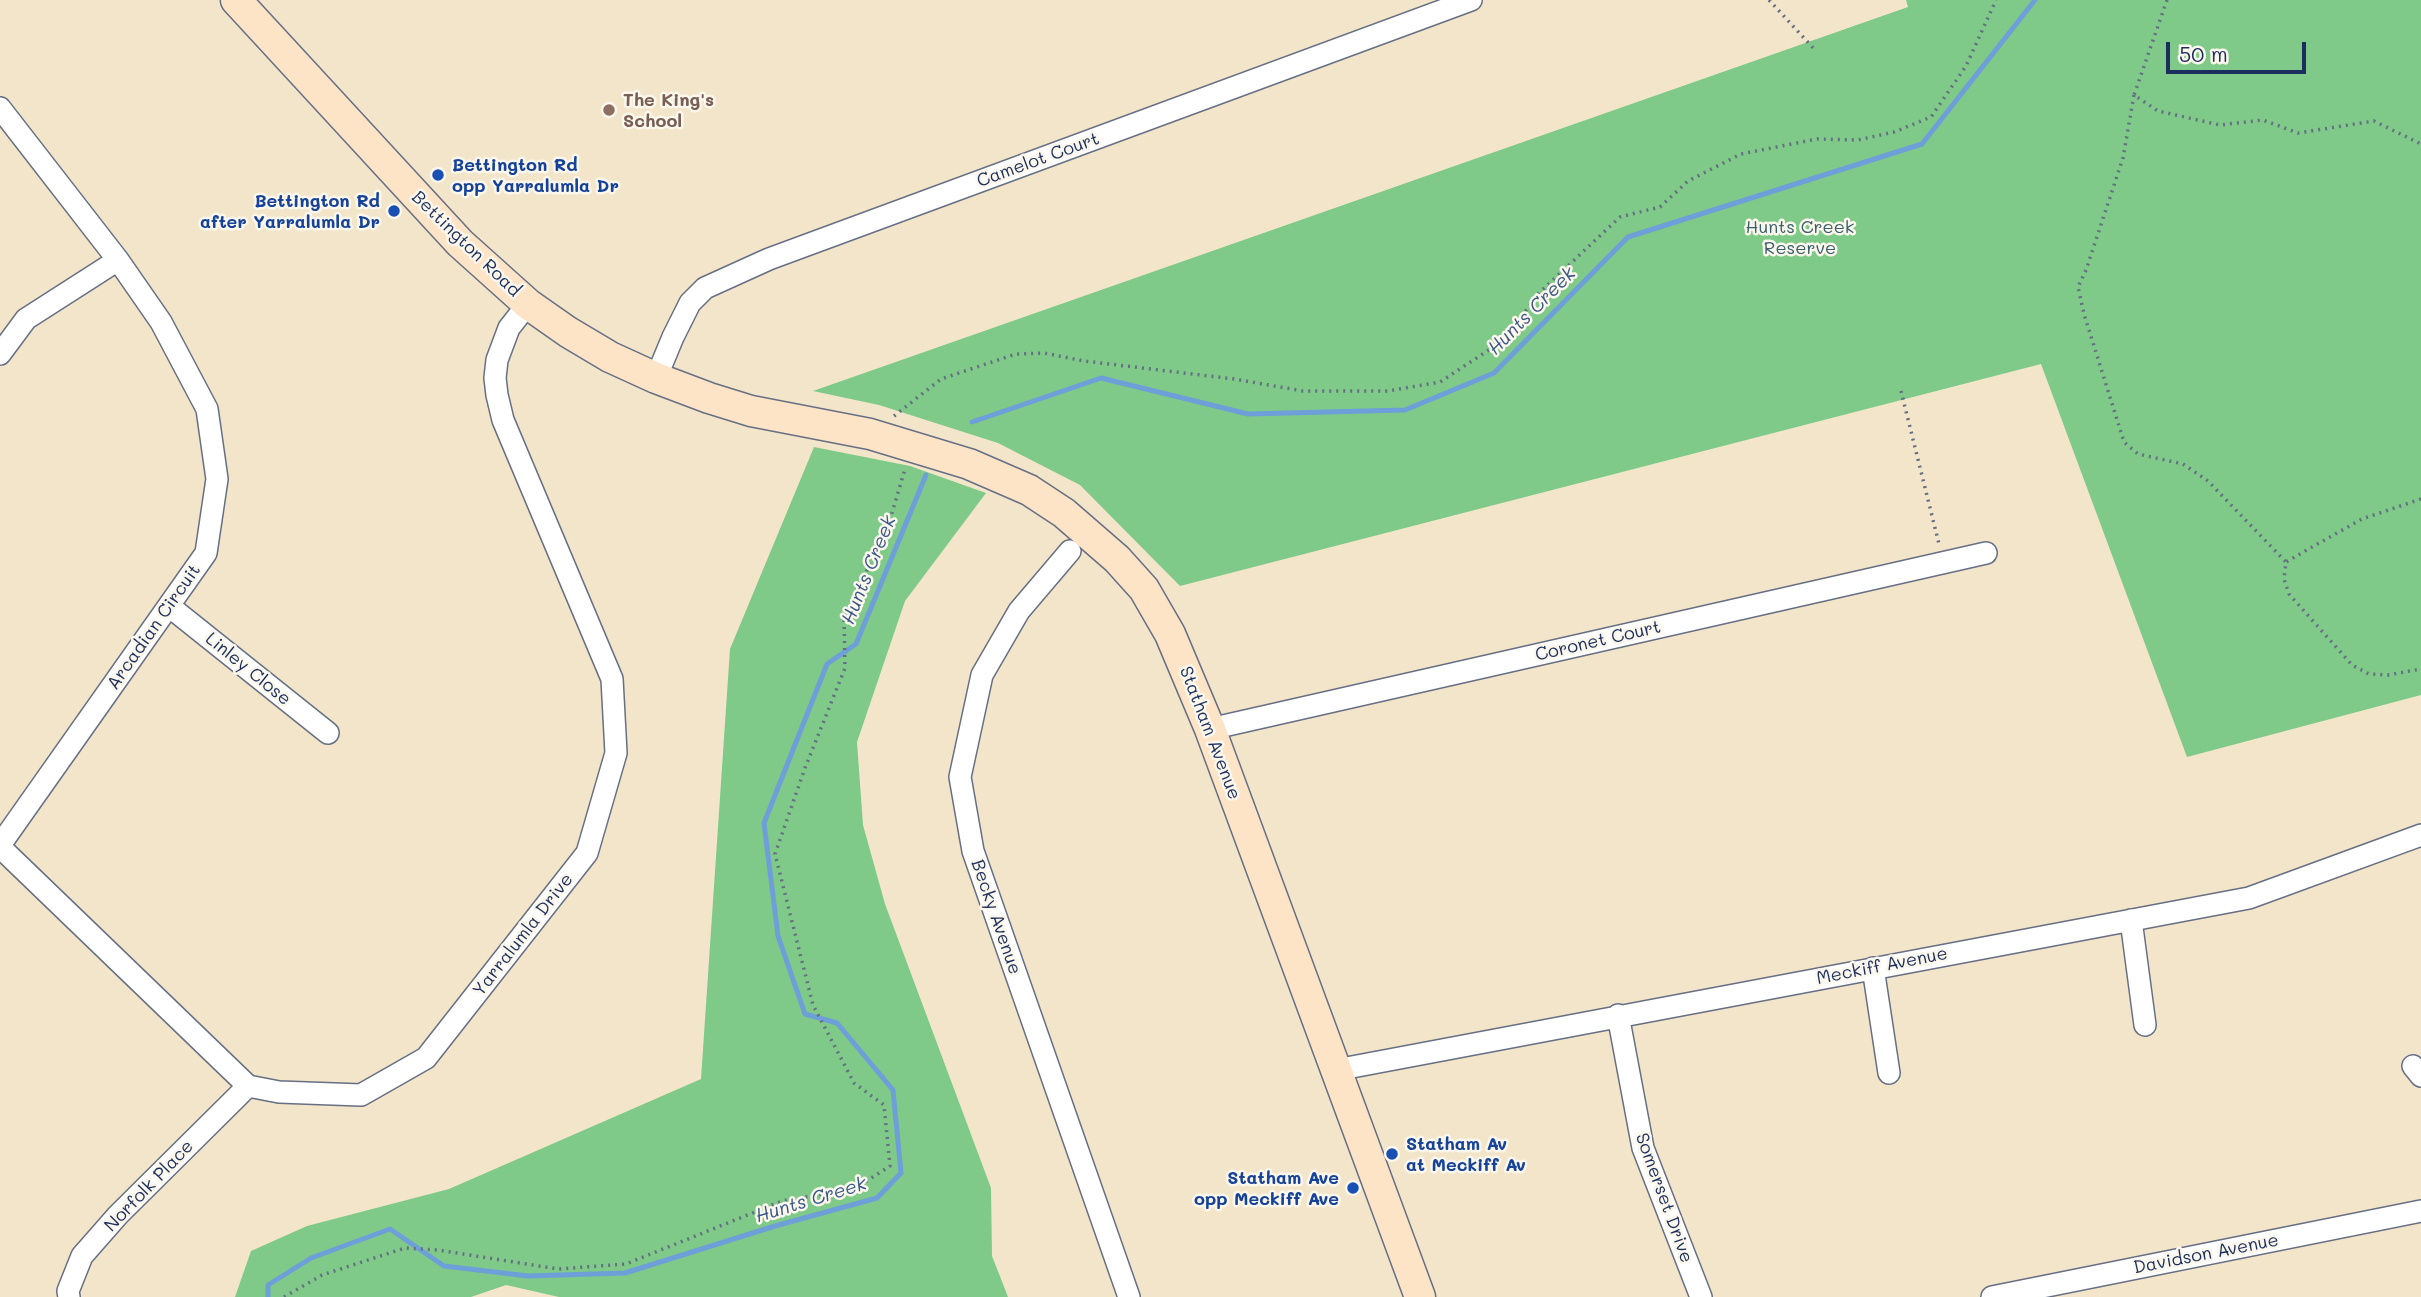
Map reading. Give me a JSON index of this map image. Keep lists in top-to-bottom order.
{
  "streets": {
    "main road": ["Bettington Road", "Statham Avenue"],
    "street": [
      "Camelot Court",
      "Arcadian Circuit",
      "Coronet Court",
      "Linley Close",
      "Becky Avenue",
      "Yarralumla Drive",
      "Meckiff Avenue",
      "Norfolk Place",
      "Somerset Drive",
      "Davidson Avenue"
    ]
  },
  "crossings": [
    ["Camelot Court", "Bettington Road"],
    ["Bettington Road", "Statham Avenue"],
    ["Bettington Road", "Yarralumla Drive"],
    ["Arcadian Circuit", "Linley Close"],
    ["Coronet Court", "Statham Avenue"],
    ["Statham Avenue", "Meckiff Avenue"],
    ["Yarralumla Drive", "Norfolk Place"],
    ["Meckiff Avenue", "Somerset Drive"]
  ],
  "water": ["Hunts Creek"],
  "parks": ["Hunts Creek Reserve"],
  "places": [
    "The King's School",
    "Bettington Rd opp Yarralumla Dr",
    "Bettington Rd after Yarralumla Dr",
    "Statham Av at Meckiff Av",
    "Statham Ave opp Meckiff Ave"
  ],
  "scale_bar": "50 m"
}
